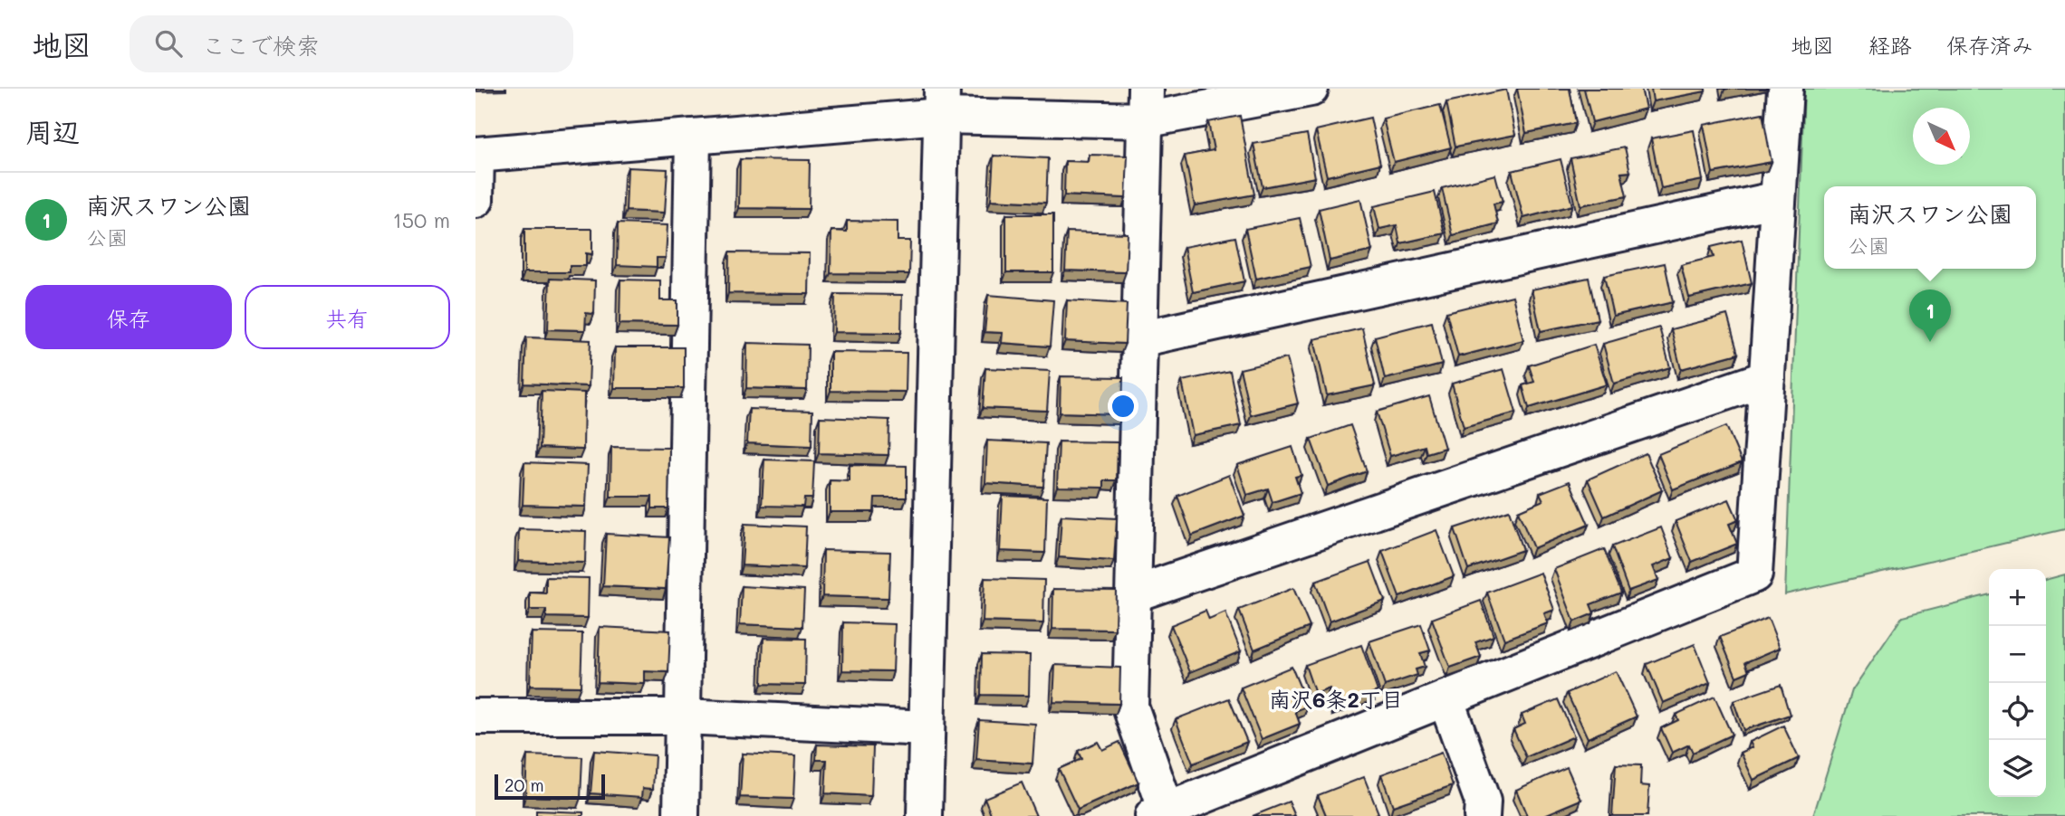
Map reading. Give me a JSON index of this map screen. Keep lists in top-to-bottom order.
{
  "districts": ["南沢6条2丁目"],
  "scale_bar": "20 m",
  "north": "bottom right",
  "page": {
    "header": "地図",
    "search": "ここで検索",
    "nav": ["地図", "経路", "保存済み"],
    "heading": "周辺",
    "list": [
      {
        "mark": "1",
        "name": "南沢スワン公園",
        "note": "公園",
        "value": "150 m"
      }
    ],
    "popup": ["南沢スワン公園", "公園"],
    "buttons": ["保存", "共有"],
    "pins": "1",
    "map_buttons": ["+", "−"],
    "scale": "20 m"
  }
}
